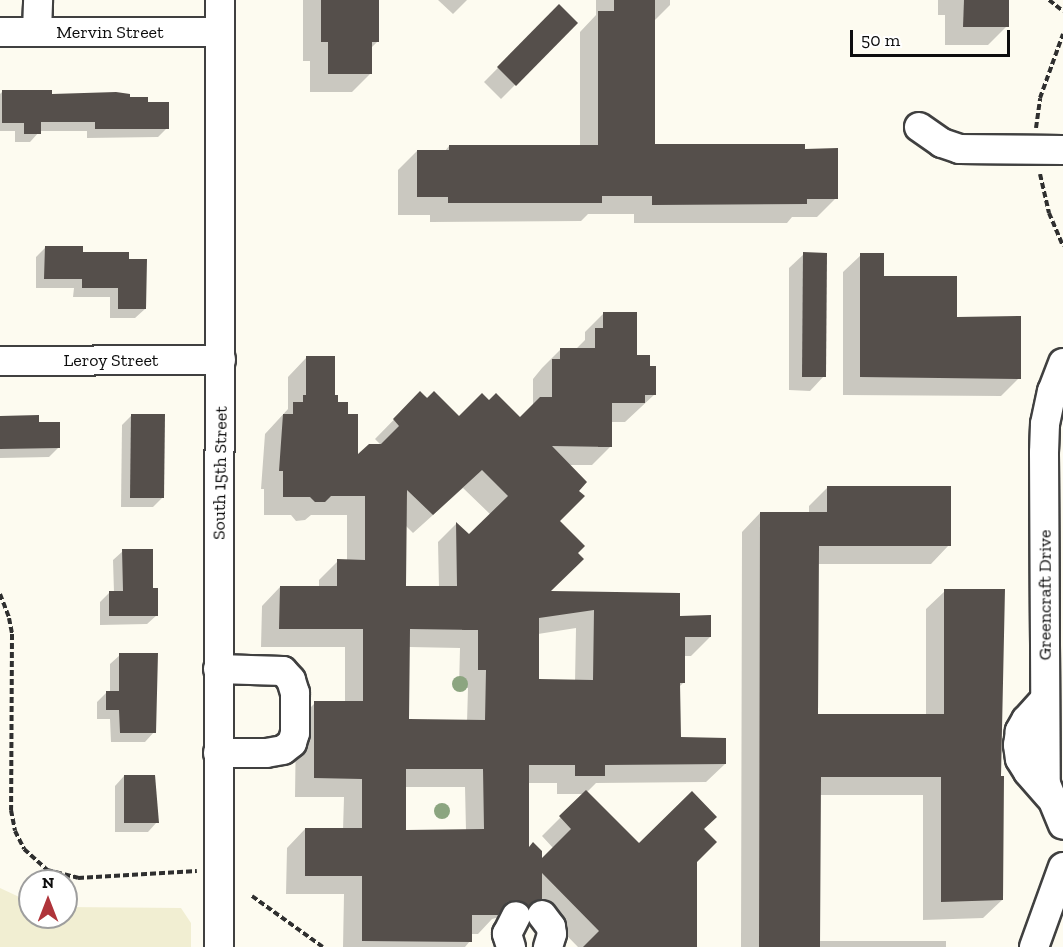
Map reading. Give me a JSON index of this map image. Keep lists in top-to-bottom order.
{
  "streets": {
    "street": [
      "Mervin Street",
      "Leroy Street",
      "South 15th Street",
      "Greencraft Drive"
    ]
  },
  "crossings": [
    ["Mervin Street", "South 15th Street"],
    ["Leroy Street", "South 15th Street"]
  ],
  "scale_bar": "50 m",
  "north": "top"
}
